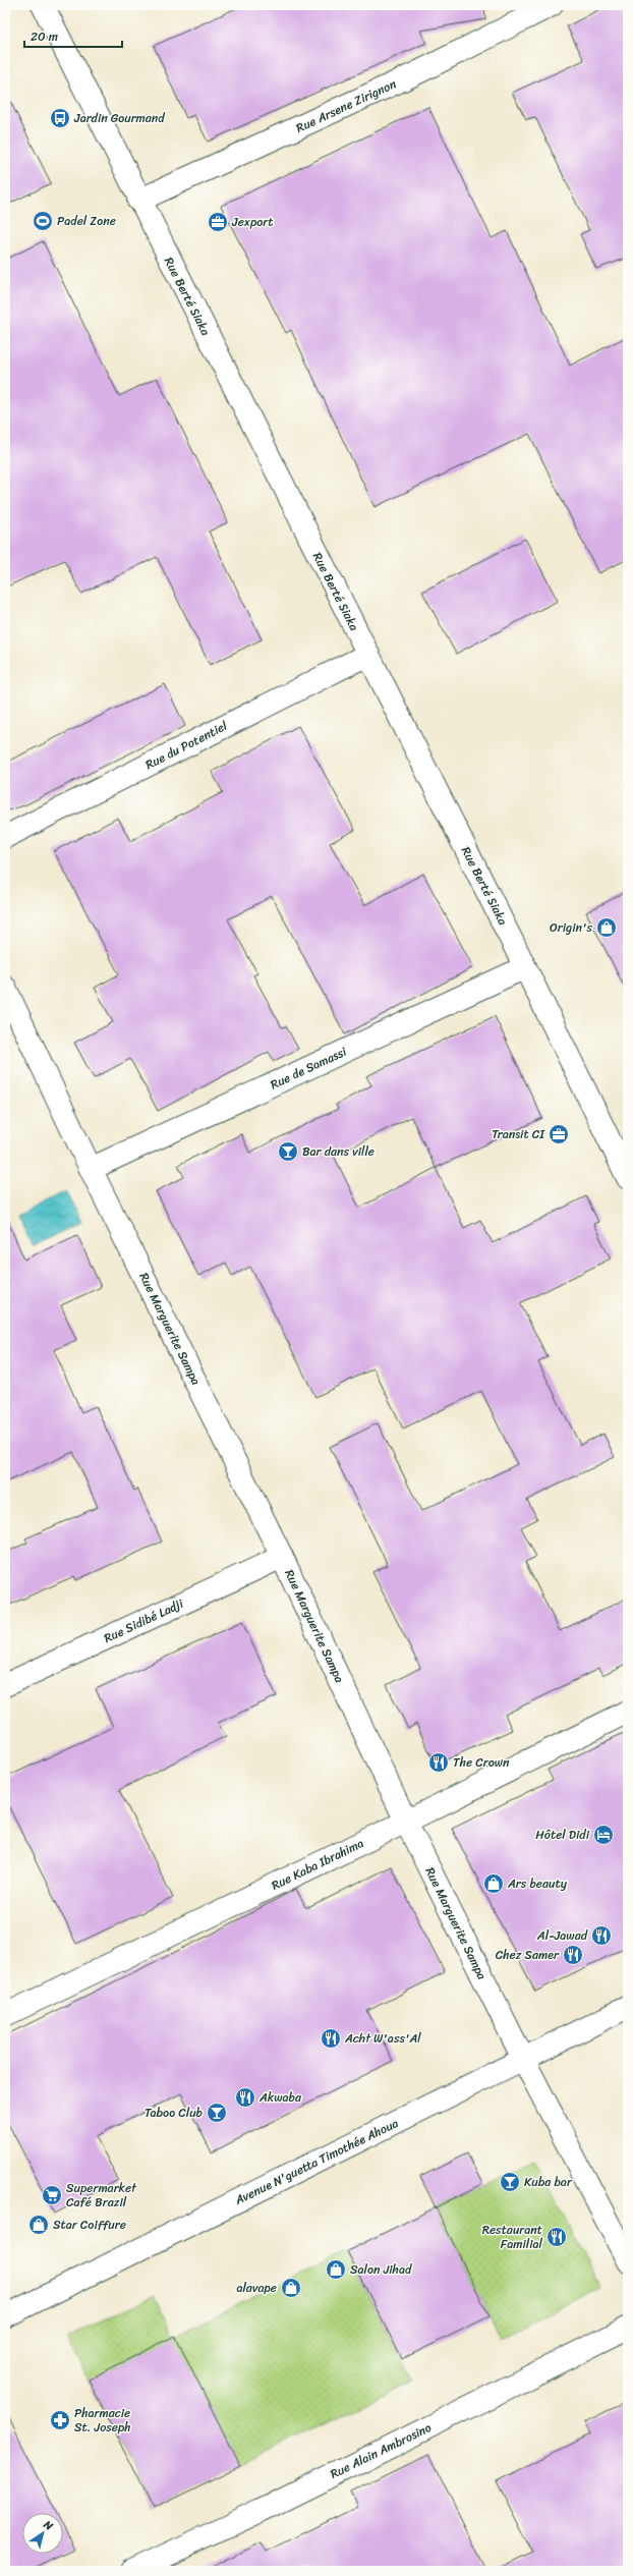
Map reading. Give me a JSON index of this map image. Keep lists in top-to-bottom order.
{
  "streets": {
    "street": [
      "Rue Arsene Zirignon",
      "Rue Berté Siaka",
      "Rue du Potentiel",
      "Rue de Samassi",
      "Rue Marguerite Sampa",
      "Rue Sidibé Ladji",
      "Rue Kaba Ibrahima",
      "Avenue N'guetta Timothée Ahoua",
      "Rue Alain Ambrosino"
    ]
  },
  "crossings": [
    ["Rue Arsene Zirignon", "Rue Berté Siaka"],
    ["Rue Berté Siaka", "Rue du Potentiel"],
    ["Rue Berté Siaka", "Rue de Samassi"],
    ["Rue de Samassi", "Rue Marguerite Sampa"],
    ["Rue Marguerite Sampa", "Rue Sidibé Ladji"],
    ["Rue Marguerite Sampa", "Rue Kaba Ibrahima"],
    ["Rue Marguerite Sampa", "Avenue N'guetta Timothée Ahoua"]
  ],
  "places": {
    "bus stop": ["Jardin Gourmand"],
    "sports": ["Padel Zone"],
    "office": ["Jexport", "Transit CI"],
    "shop": [
      "Origin's",
      "Ars beauty",
      "Star Coiffure",
      "Salon Jihad",
      "alavape"
    ],
    "bar": ["Bar dans ville", "Taboo Club", "Kuba bar"],
    "restaurant": [
      "The Crown",
      "Al-Jawad",
      "Chez Samer",
      "Acht W'ass'Al",
      "Akwaba",
      "Restaurant Familial"
    ],
    "hotel": ["Hôtel Didi"],
    "supermarket": ["Supermarket Café Brazil"],
    "pharmacy": ["Pharmacie St. Joseph"]
  },
  "scale_bar": "20 m",
  "north": "top right"
}
